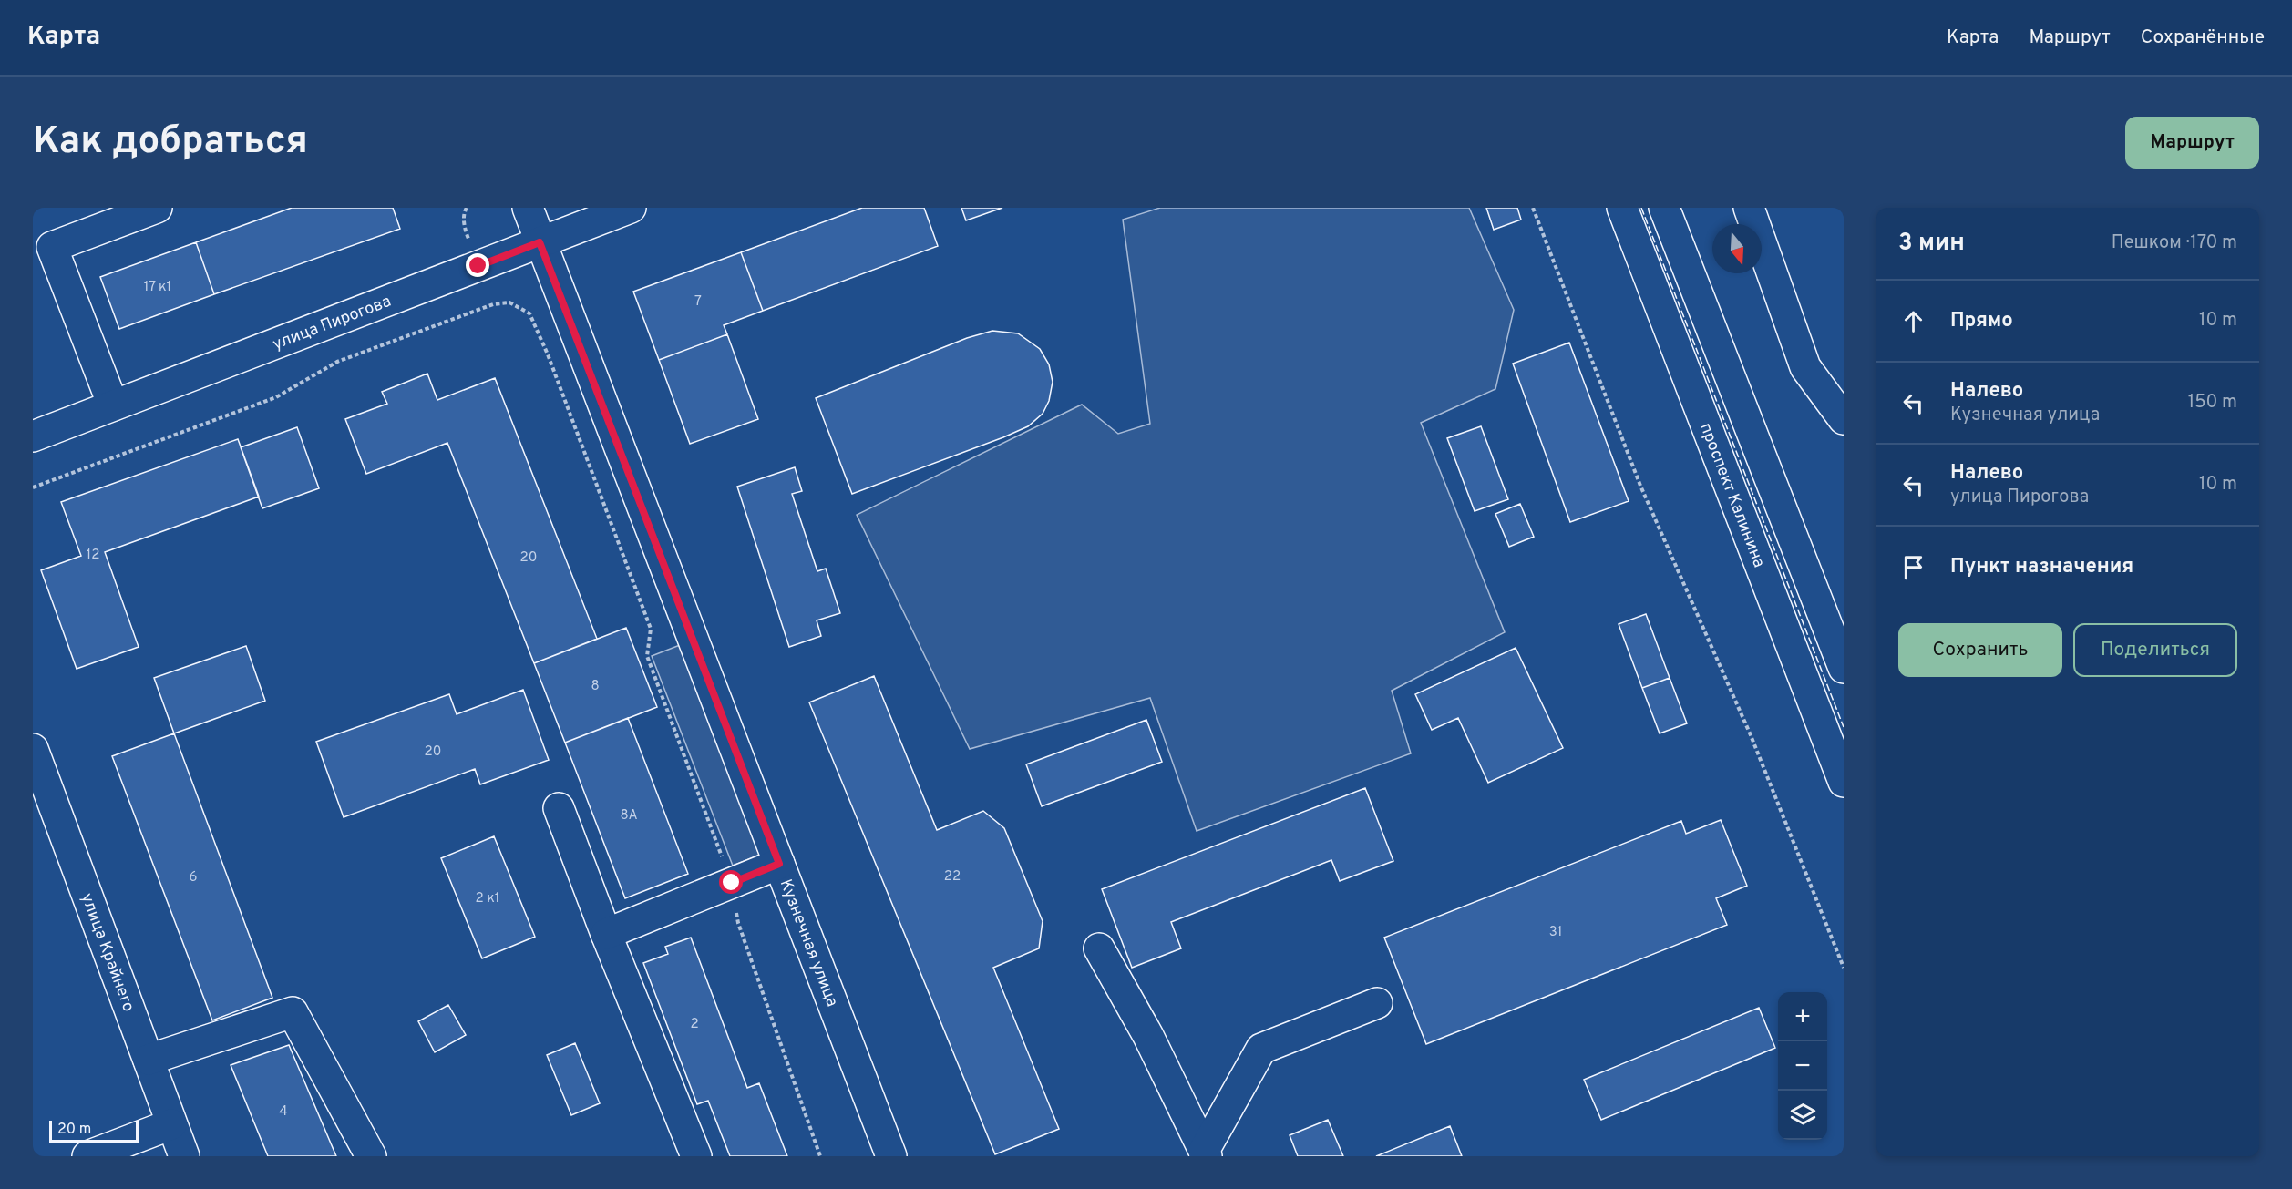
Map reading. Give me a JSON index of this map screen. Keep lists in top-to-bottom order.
{
  "streets": {
    "street": [
      "улица Пирогова",
      "проспект Калинина",
      "Кузнечная улица",
      "улица Крайнего"
    ]
  },
  "crossings": [
    ["улица Пирогова", "Кузнечная улица"]
  ],
  "house_numbers": [
    "17 к1",
    "7",
    "12",
    "20",
    "8",
    "20",
    "8А",
    "22",
    "6",
    "2 к1",
    "31",
    "2",
    "4"
  ],
  "scale_bar": "20 m",
  "north": "bottom",
  "page": {
    "header": "Карта",
    "nav": ["Карта", "Маршрут", "Сохранённые"],
    "buttons": [
      "Маршрут",
      ["Сохранить", "Поделиться"]
    ],
    "title": "Как добраться",
    "heading": ["3 мин", "Пешком · 170 m"],
    "list": [
      ["Прямо", "10 m"],
      ["Налево", "Кузнечная улица", "150 m"],
      ["Налево", "улица Пирогова", "10 m"],
      "Пункт назначения"
    ],
    "map_buttons": ["+", "−"],
    "scale": "20 m"
  }
}
